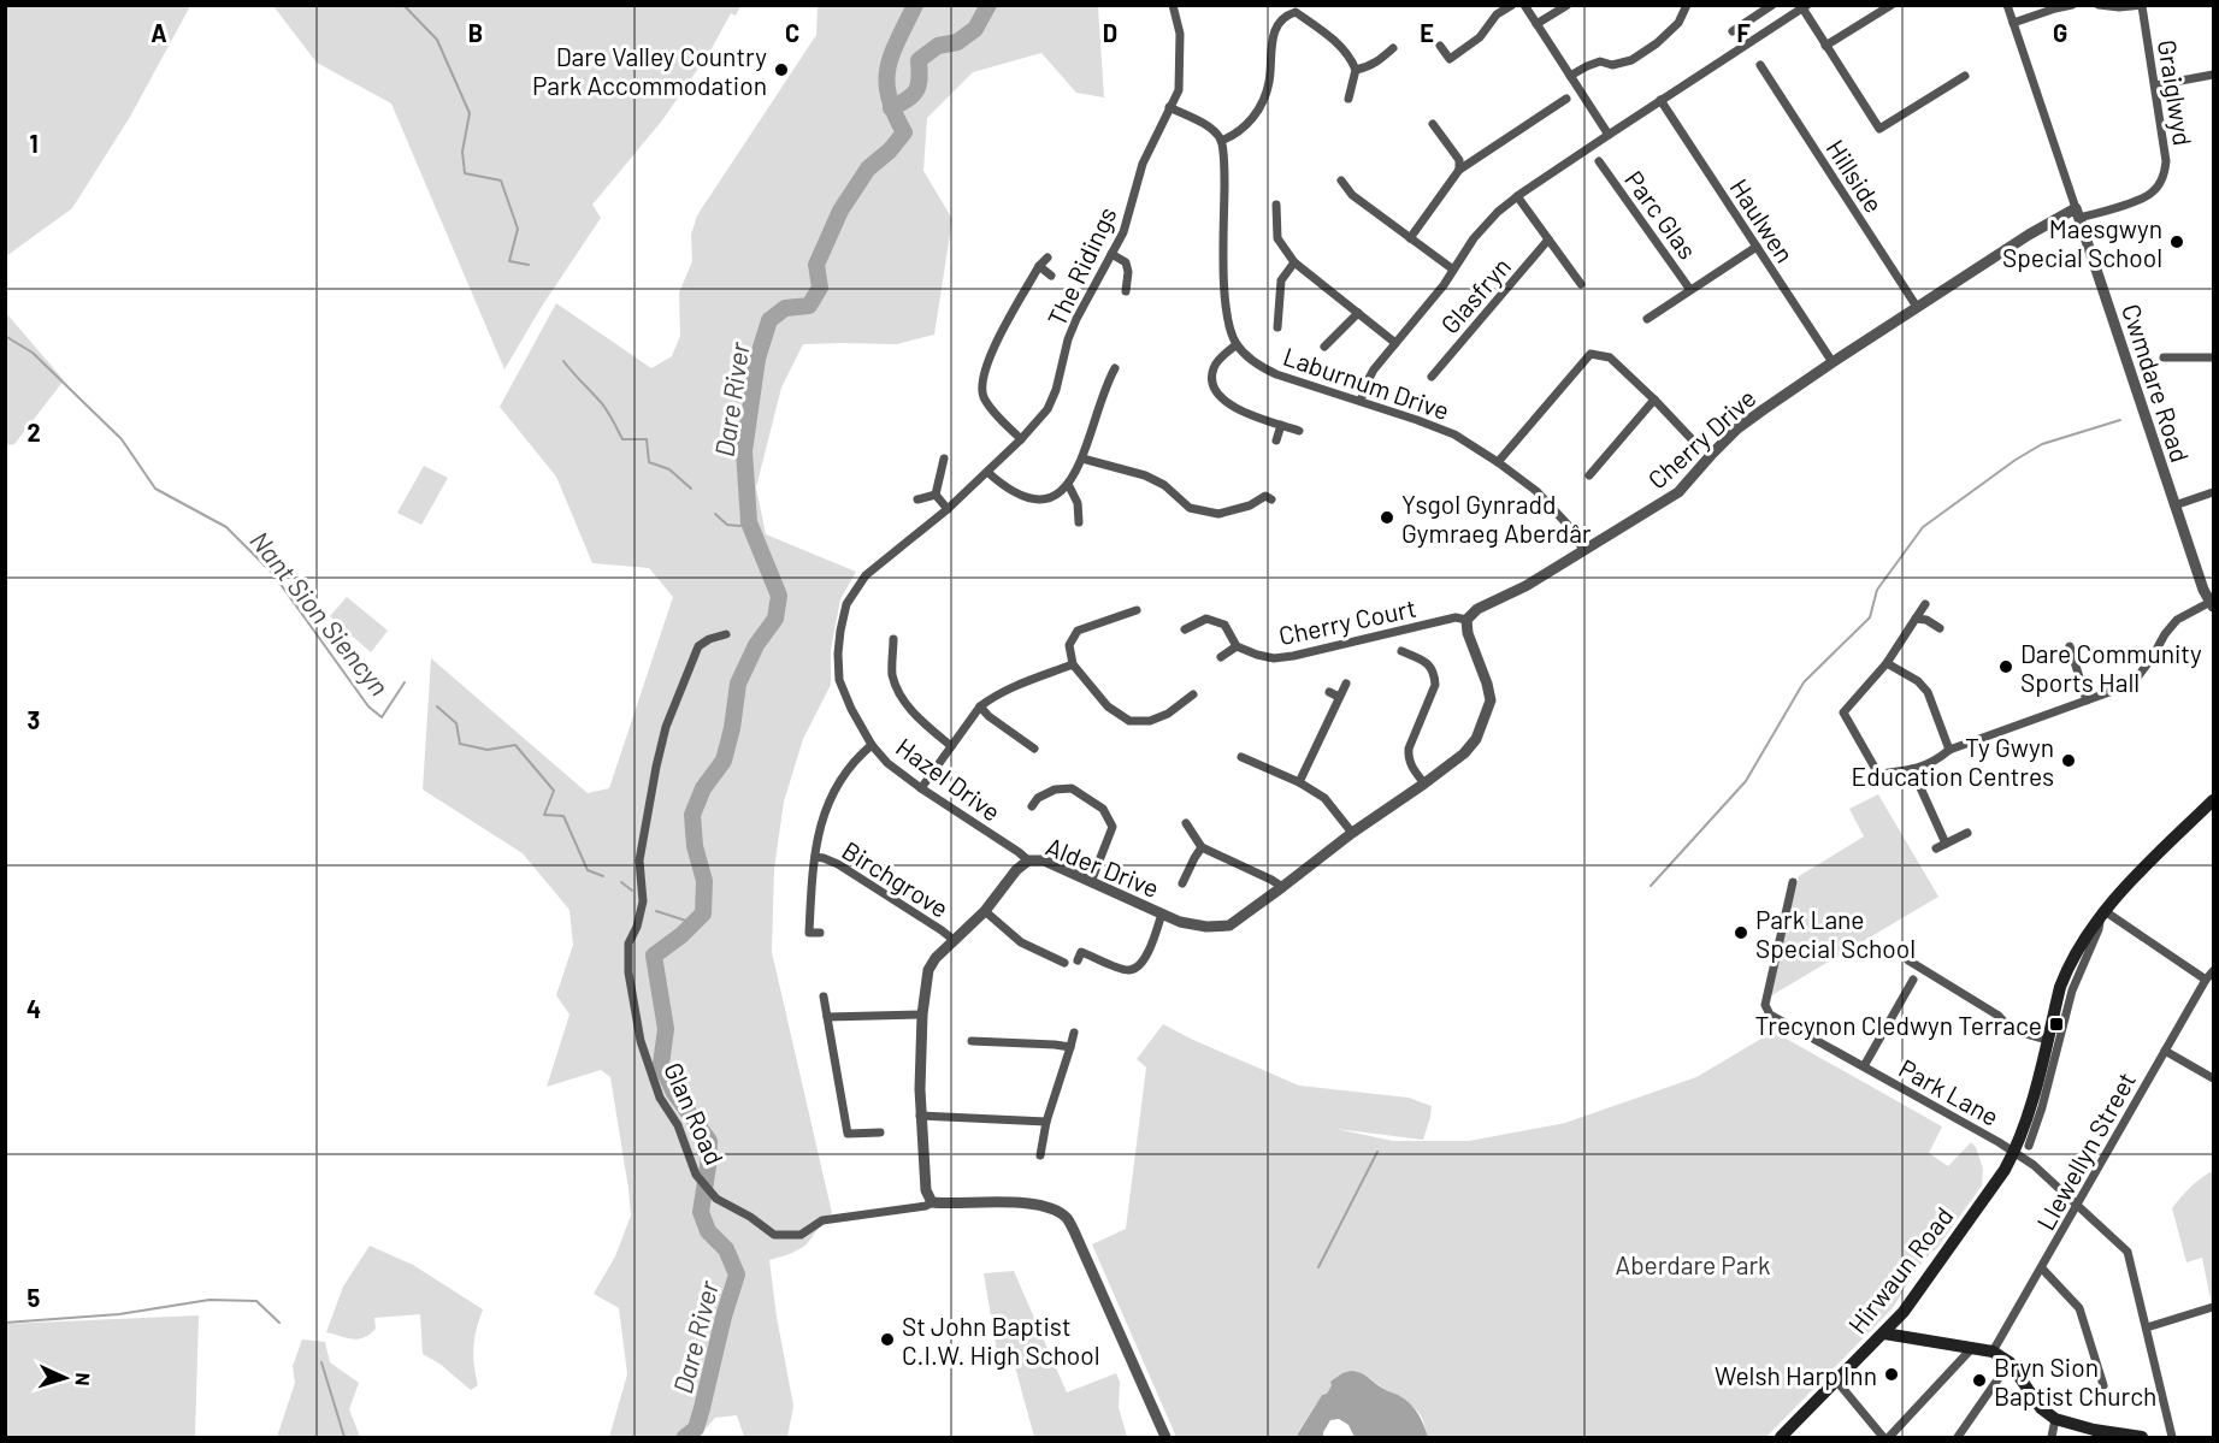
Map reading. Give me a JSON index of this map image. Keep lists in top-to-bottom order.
{
  "streets": {
    "main road": ["Hirwaun Road"],
    "street": [
      "Graiglwyd",
      "Hillside",
      "Parc Glas",
      "Haulwen",
      "The Ridings",
      "Glasfryn",
      "Laburnum Drive",
      "Cwmdare Road",
      "Cherry Drive",
      "Cherry Court",
      "Hazel Drive",
      "Alder Drive",
      "Birchgrove",
      "Park Lane",
      "Glan Road",
      "Llewellyn Street"
    ]
  },
  "crossings": [
    ["Graiglwyd", "Cwmdare Road"],
    ["Graiglwyd", "Cherry Drive"],
    ["Hillside", "Cherry Drive"],
    ["Parc Glas", "Haulwen"],
    ["Haulwen", "Cherry Drive"],
    ["The Ridings", "Hazel Drive"],
    ["Laburnum Drive", "Cherry Drive"],
    ["Cwmdare Road", "Cherry Drive"],
    ["Cherry Drive", "Cherry Court"],
    ["Hazel Drive", "Alder Drive"],
    ["Hazel Drive", "Birchgrove"],
    ["Park Lane", "Llewellyn Street"],
    ["Park Lane", "Hirwaun Road"]
  ],
  "water": ["Dare River", "Nant Sion Siencyn"],
  "parks": ["Aberdare Park"],
  "places": {
    "other": [
      "Dare Valley Country Park Accommodation",
      "Maesgwyn Special School",
      "Ysgol Gynradd Gymraeg Aberdâr",
      "Dare Community Sports Hall",
      "Ty Gwyn Education Centres",
      "Park Lane Special School",
      "St John Baptist C.I.W. High School",
      "Welsh Harp Inn",
      "Bryn Sion Baptist Church"
    ],
    "transit": ["Trecynon Cledwyn Terrace"]
  },
  "north": "right",
  "grid": {
    "columns": [
      "A",
      "B",
      "C",
      "D",
      "E",
      "F",
      "G"
    ],
    "rows": [
      "1",
      "2",
      "3",
      "4",
      "5"
    ]
  }
}
